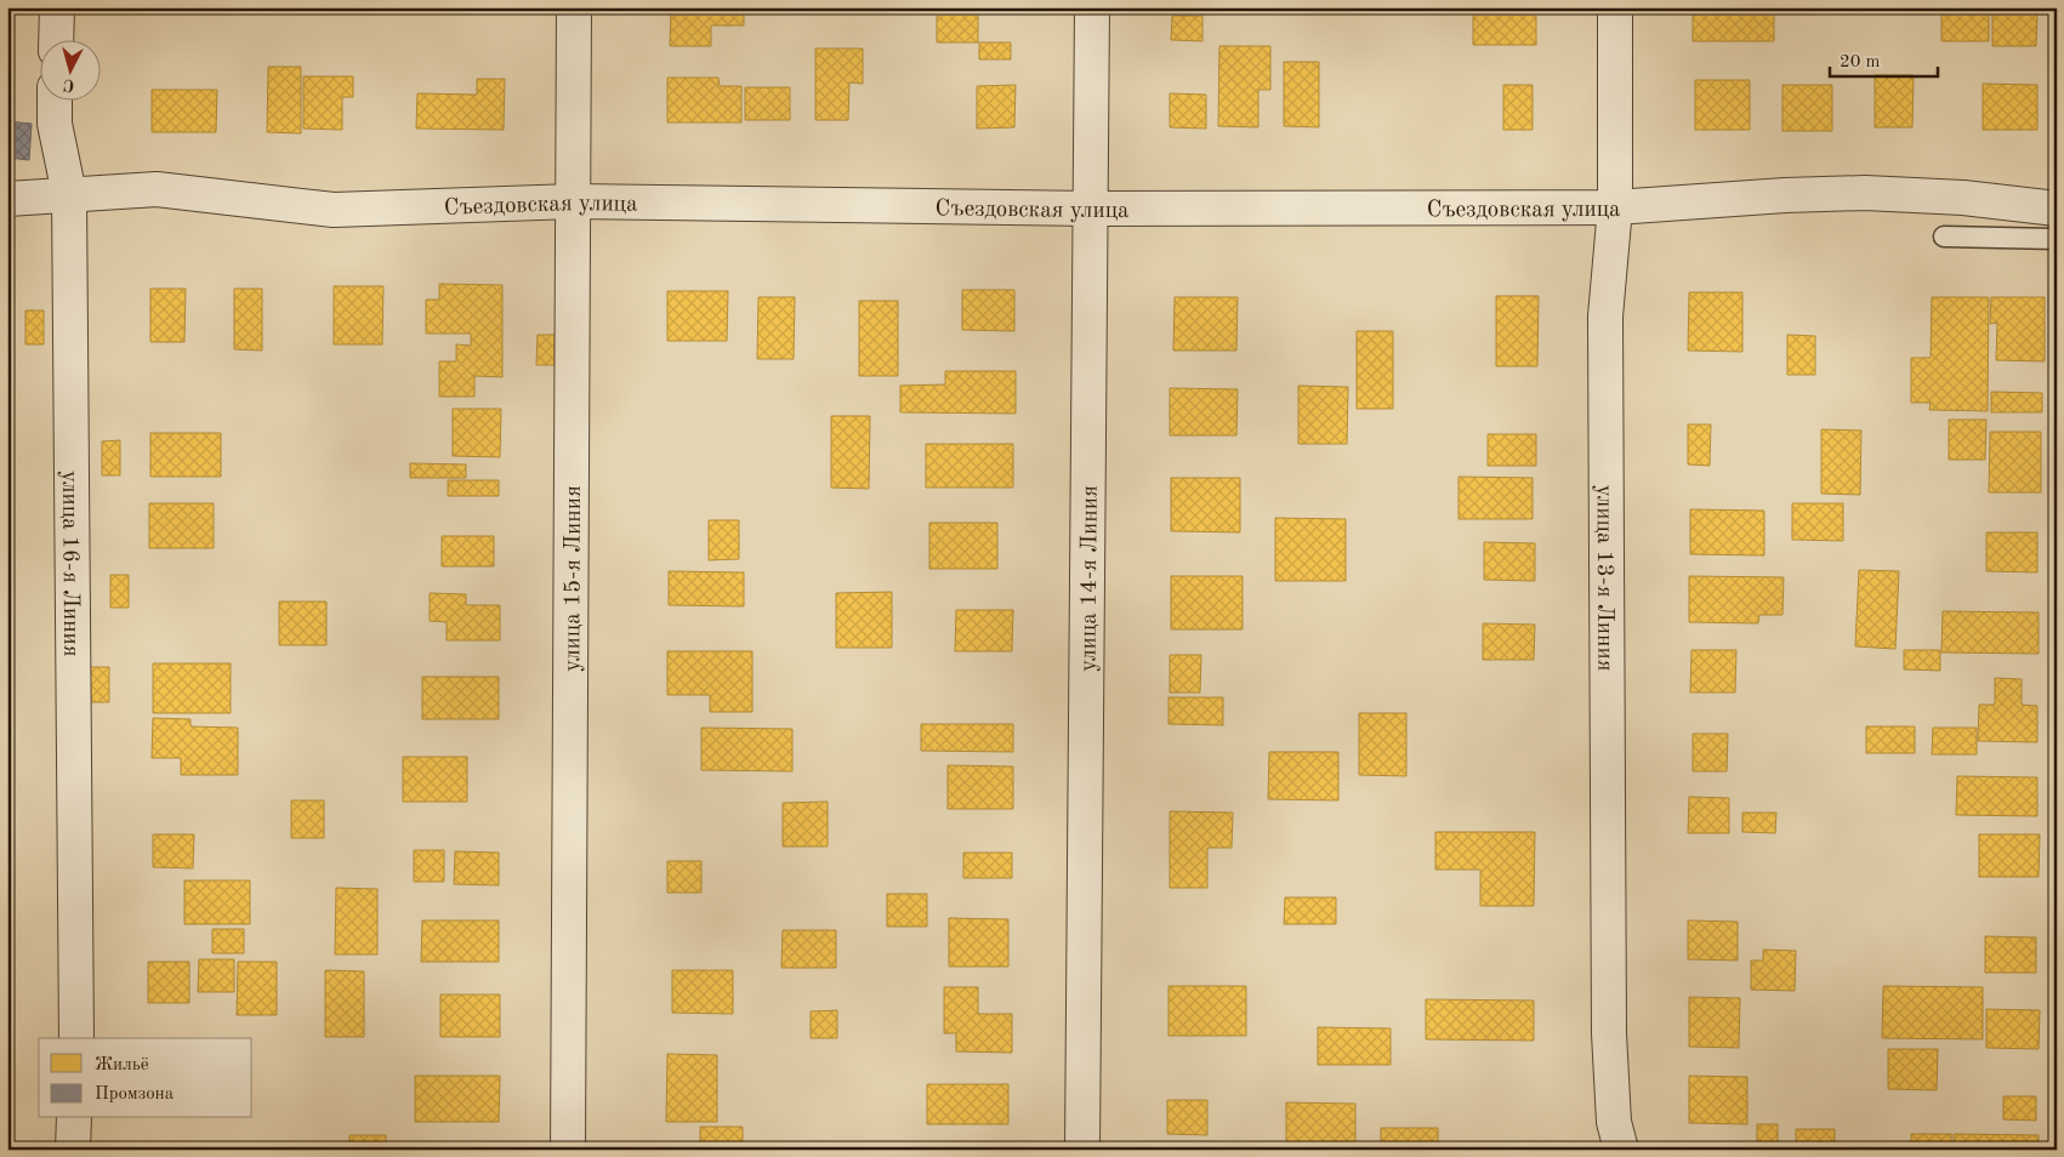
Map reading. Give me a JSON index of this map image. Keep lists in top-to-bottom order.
{
  "streets": {
    "street": [
      "Съездовская улица",
      "улица 16-я Линия",
      "улица 15-я Линия",
      "улица 14-я Линия",
      "улица 13-я Линия"
    ]
  },
  "crossings": [
    ["Съездовская улица", "улица 16-я Линия"],
    ["Съездовская улица", "улица 15-я Линия"],
    ["Съездовская улица", "улица 14-я Линия"],
    ["Съездовская улица", "улица 13-я Линия"]
  ],
  "legend": ["Жильё", "Промзона"],
  "scale_bar": "20 m",
  "north": "bottom"
}
